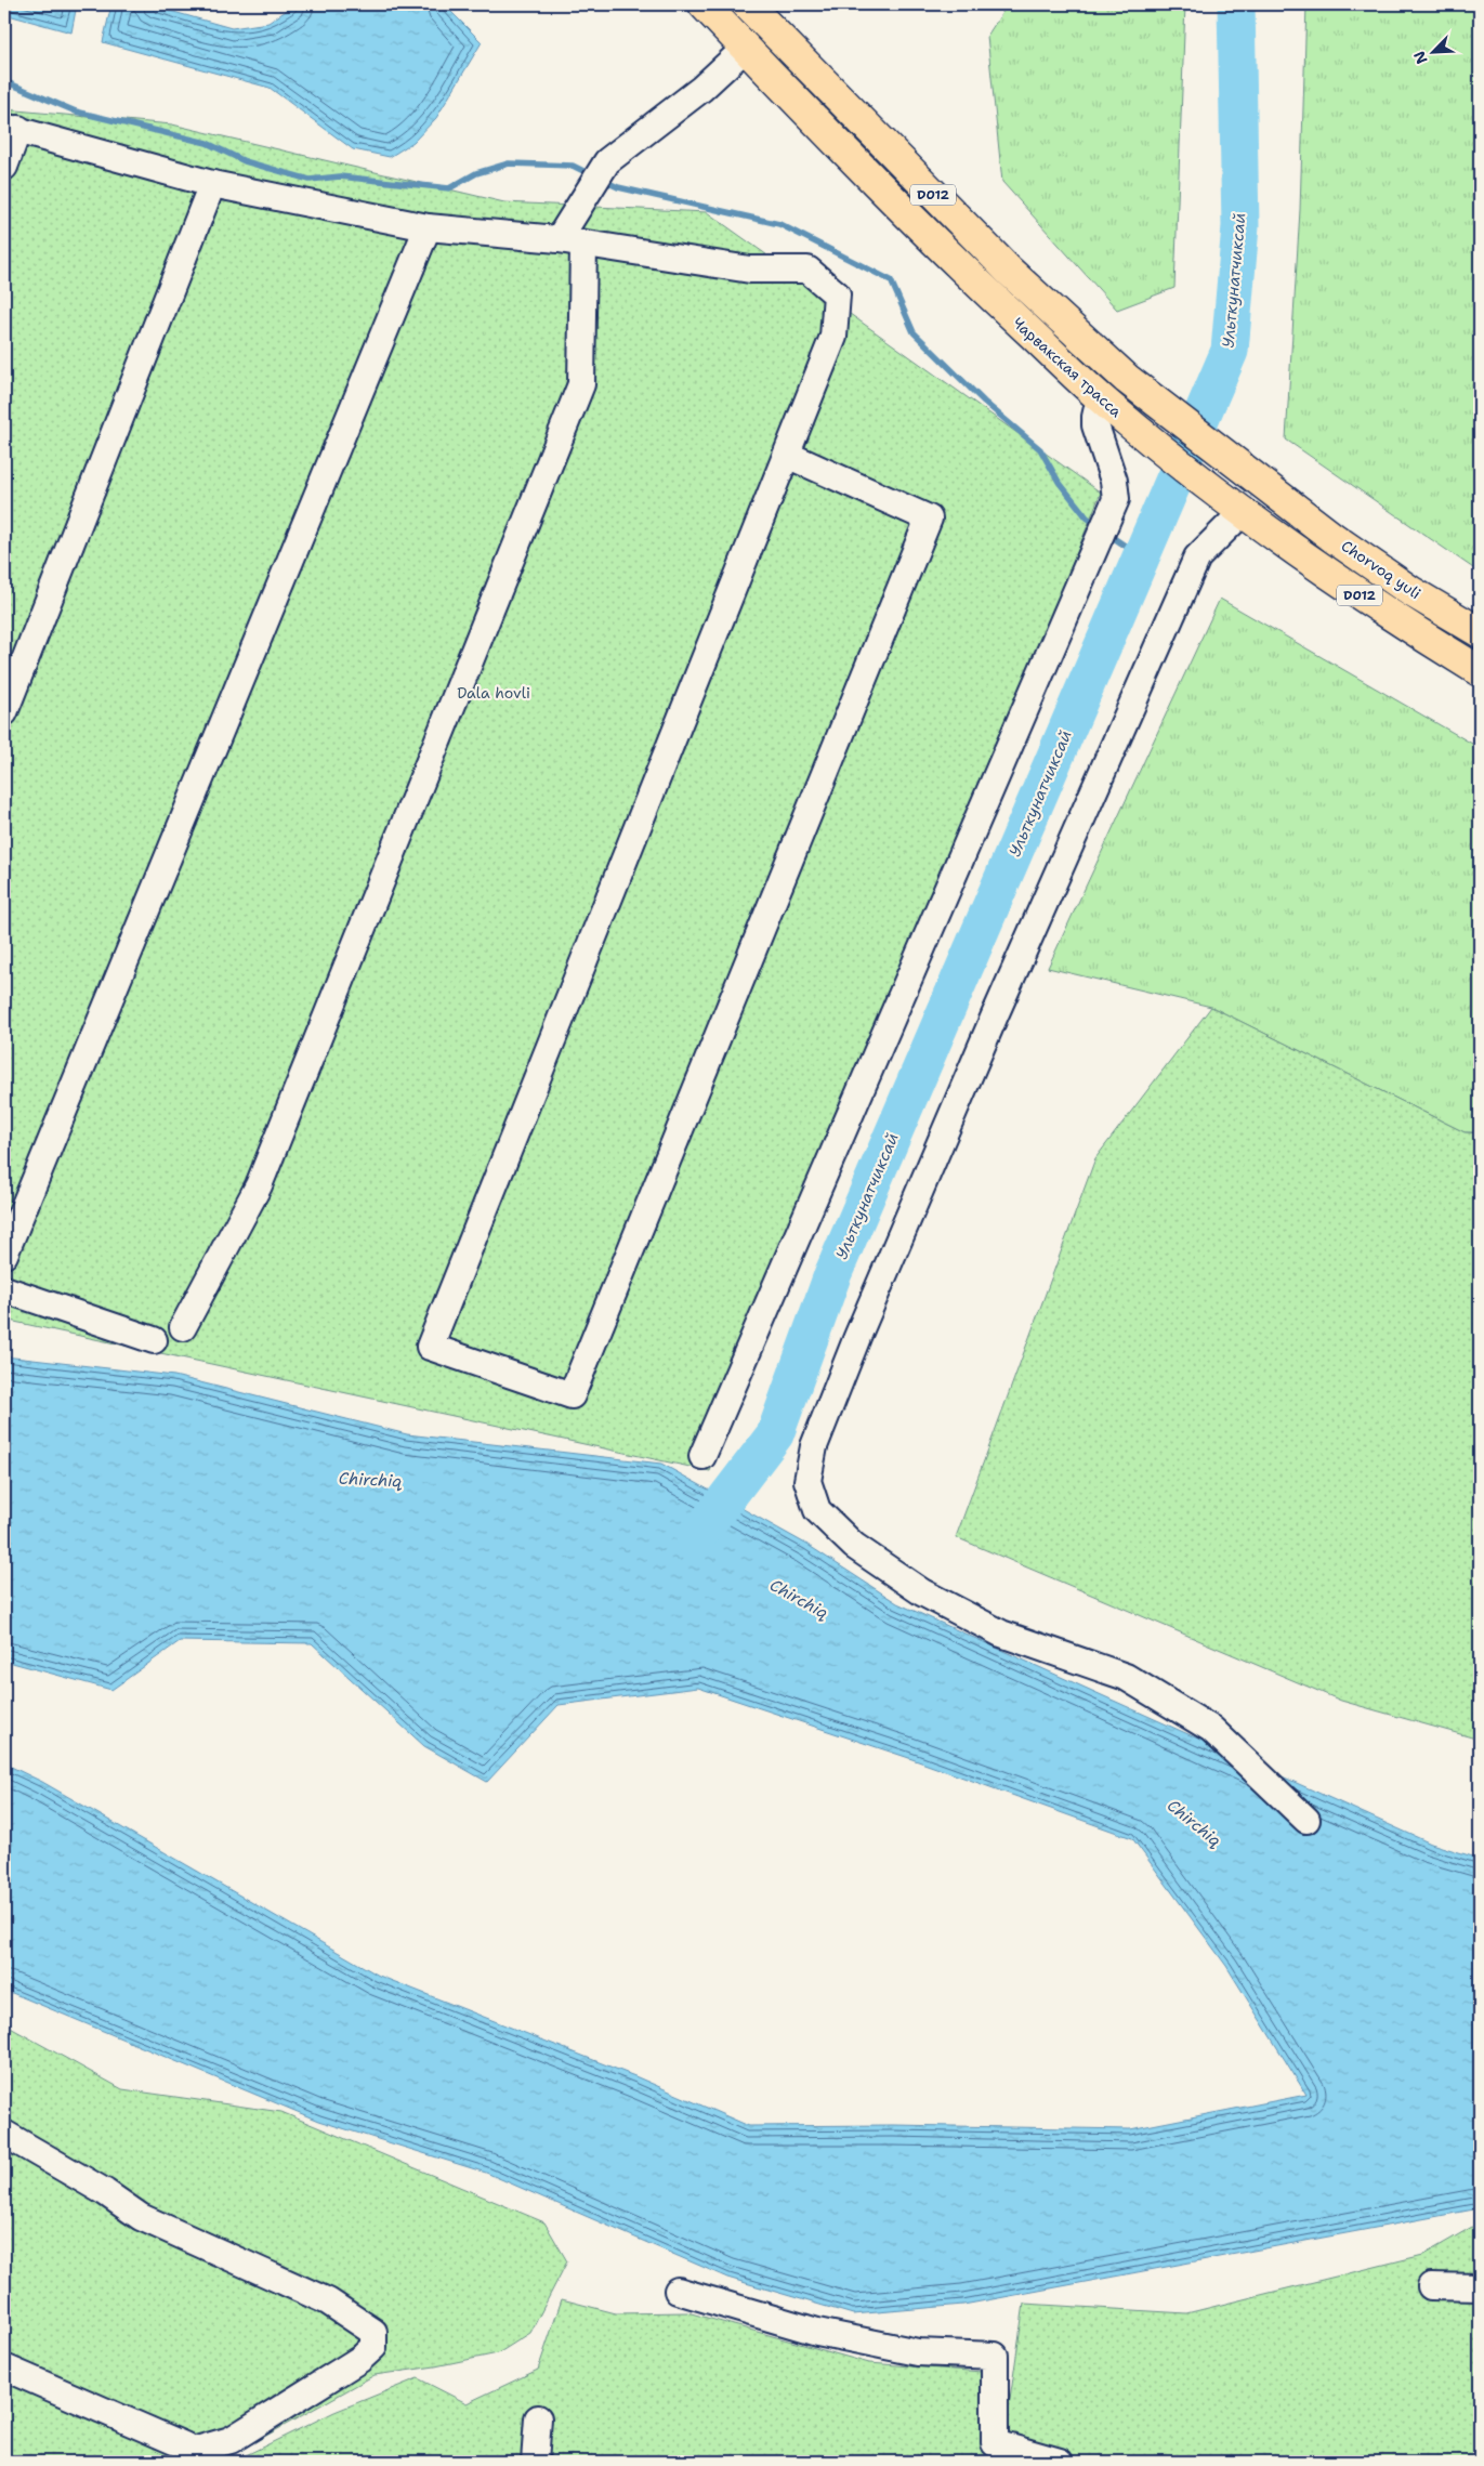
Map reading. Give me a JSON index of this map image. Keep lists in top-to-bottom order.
{
  "streets": {
    "highway": ["D012", "Чарвакская трасса", "Chorvoq yuli"]
  },
  "crossings": [
    ["Чарвакская трасса", "Chorvoq yuli"]
  ],
  "water": ["Ульткунатчиксай", "Chirchiq"],
  "parks": ["Dala hovli"],
  "north": "bottom left"
}
